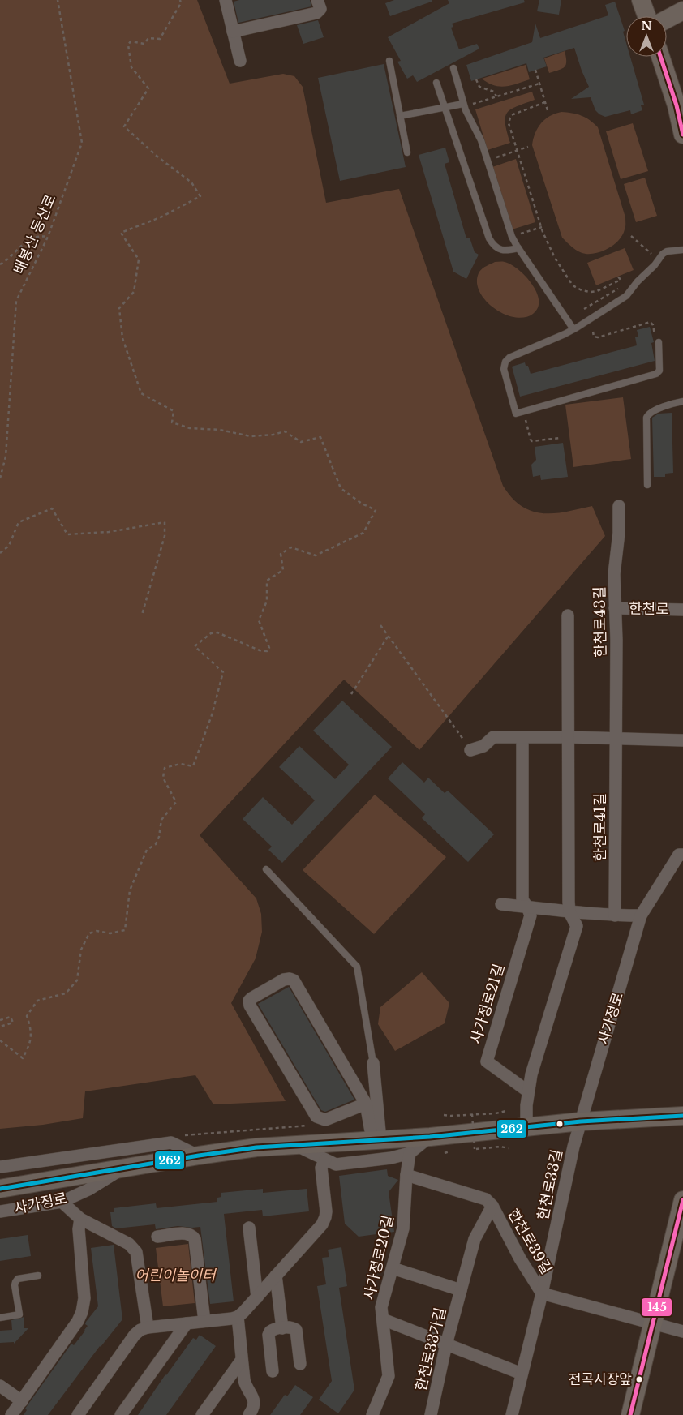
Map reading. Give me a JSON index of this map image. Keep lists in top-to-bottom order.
{
  "streets": {
    "main road": ["사가정로"],
    "street": [
      "한천로",
      "한천로43길",
      "한천로41길",
      "사가정로21길",
      "한천로33길",
      "한천로39길",
      "사가정로20길",
      "한천로33가길"
    ],
    "path": ["배봉산 등산로"]
  },
  "crossings": [
    ["한천로", "한천로43길"],
    ["한천로43길", "한천로41길"],
    ["사가정로", "한천로33길"],
    ["한천로33길", "한천로39길"],
    ["한천로39길", "사가정로20길"],
    ["한천로39길", "한천로33가길"]
  ],
  "parks": ["어린이놀이터"],
  "places": ["전곡시장앞"],
  "lines": ["transit line 145", "transit line 262"],
  "north": "top"
}
